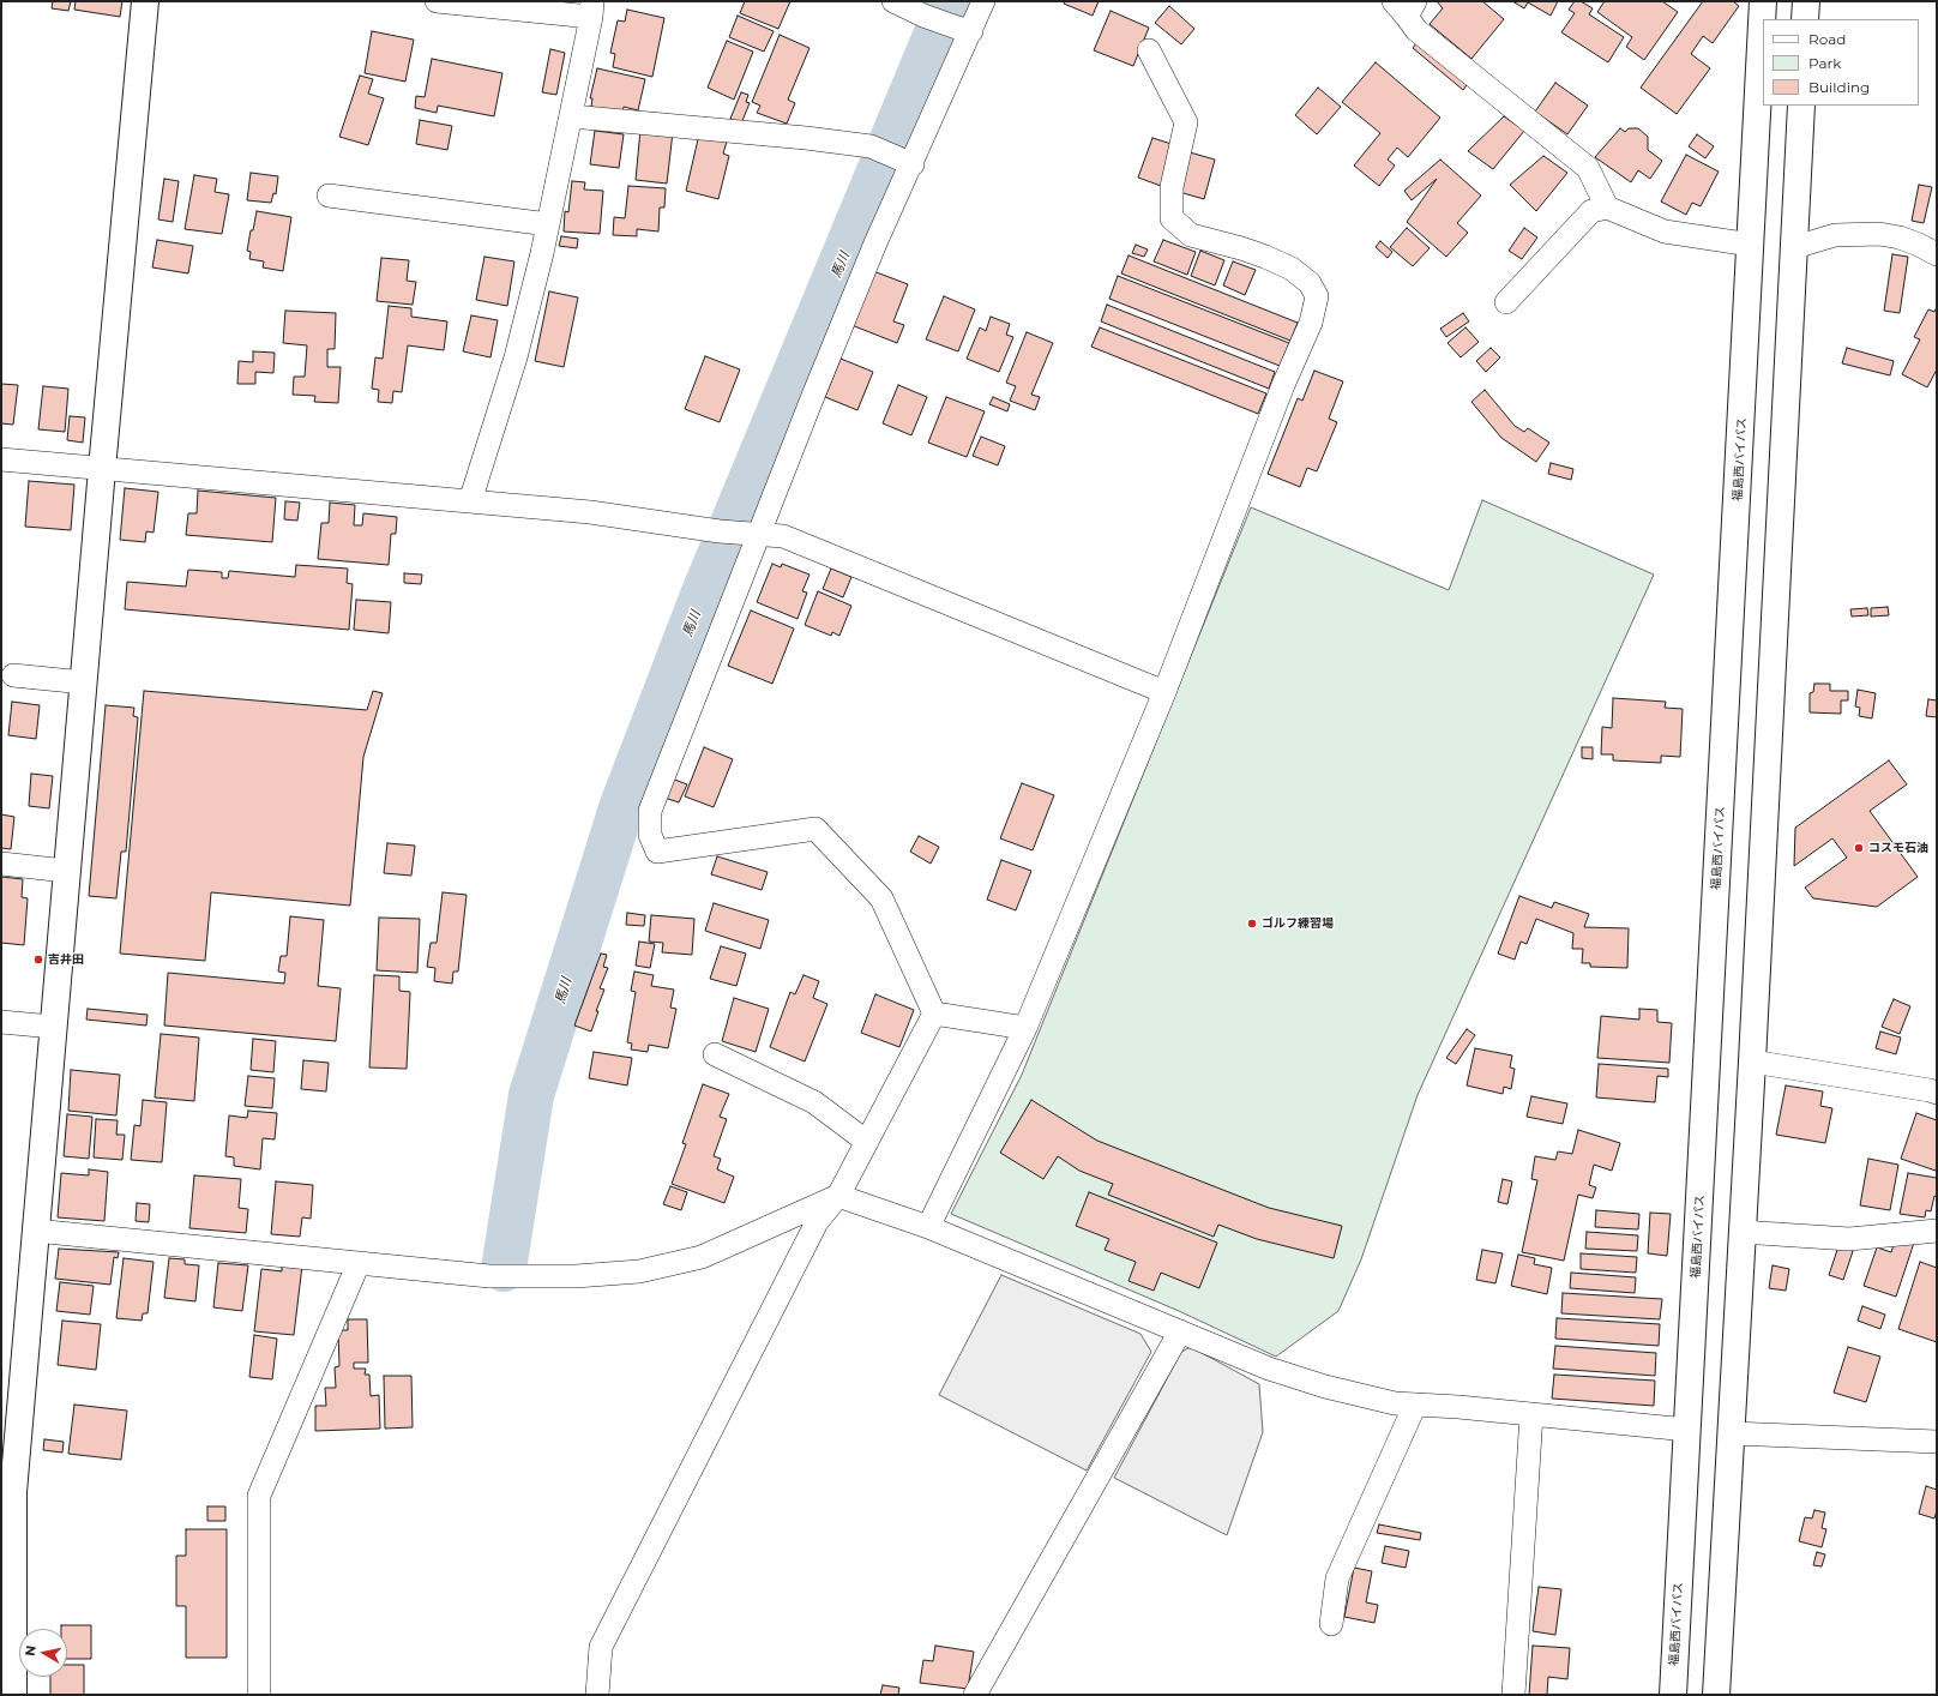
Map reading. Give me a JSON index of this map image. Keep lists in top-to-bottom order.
{
  "streets": {
    "main road": ["福島西バイパス"]
  },
  "water": ["馬川"],
  "places": ["コスモ石油", "ゴルフ練習場", "吉井田"],
  "legend": ["Road", "Park", "Building"],
  "north": "left"
}
